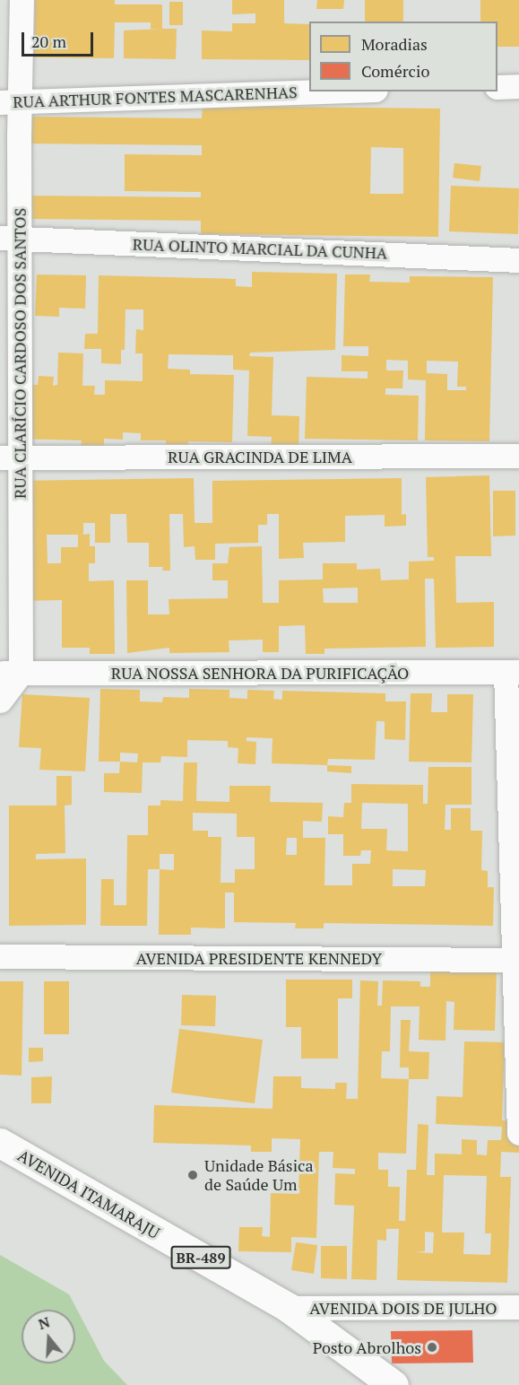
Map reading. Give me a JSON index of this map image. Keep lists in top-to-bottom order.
{
  "streets": {
    "main road": ["AVENIDA ITAMARAJU", "BR-489"],
    "street": [
      "RUA ARTHUR FONTES MASCARENHAS",
      "RUA OLINTO MARCIAL DA CUNHA",
      "RUA CLARÍCIO CARDOSO DOS SANTOS",
      "RUA GRACINDA DE LIMA",
      "RUA NOSSA SENHORA DA PURIFICAÇÃO",
      "AVENIDA PRESIDENTE KENNEDY",
      "AVENIDA DOIS DE JULHO"
    ]
  },
  "crossings": [
    ["RUA ARTHUR FONTES MASCARENHAS", "RUA CLARÍCIO CARDOSO DOS SANTOS"],
    ["RUA OLINTO MARCIAL DA CUNHA", "RUA CLARÍCIO CARDOSO DOS SANTOS"],
    ["RUA CLARÍCIO CARDOSO DOS SANTOS", "RUA GRACINDA DE LIMA"],
    ["RUA CLARÍCIO CARDOSO DOS SANTOS", "RUA NOSSA SENHORA DA PURIFICAÇÃO"],
    ["AVENIDA ITAMARAJU", "AVENIDA DOIS DE JULHO"]
  ],
  "places": ["Unidade Básica de Saúde Um", "Posto Abrolhos"],
  "legend": ["Moradias", "Comércio"],
  "scale_bar": "20 m",
  "north": "top"
}
